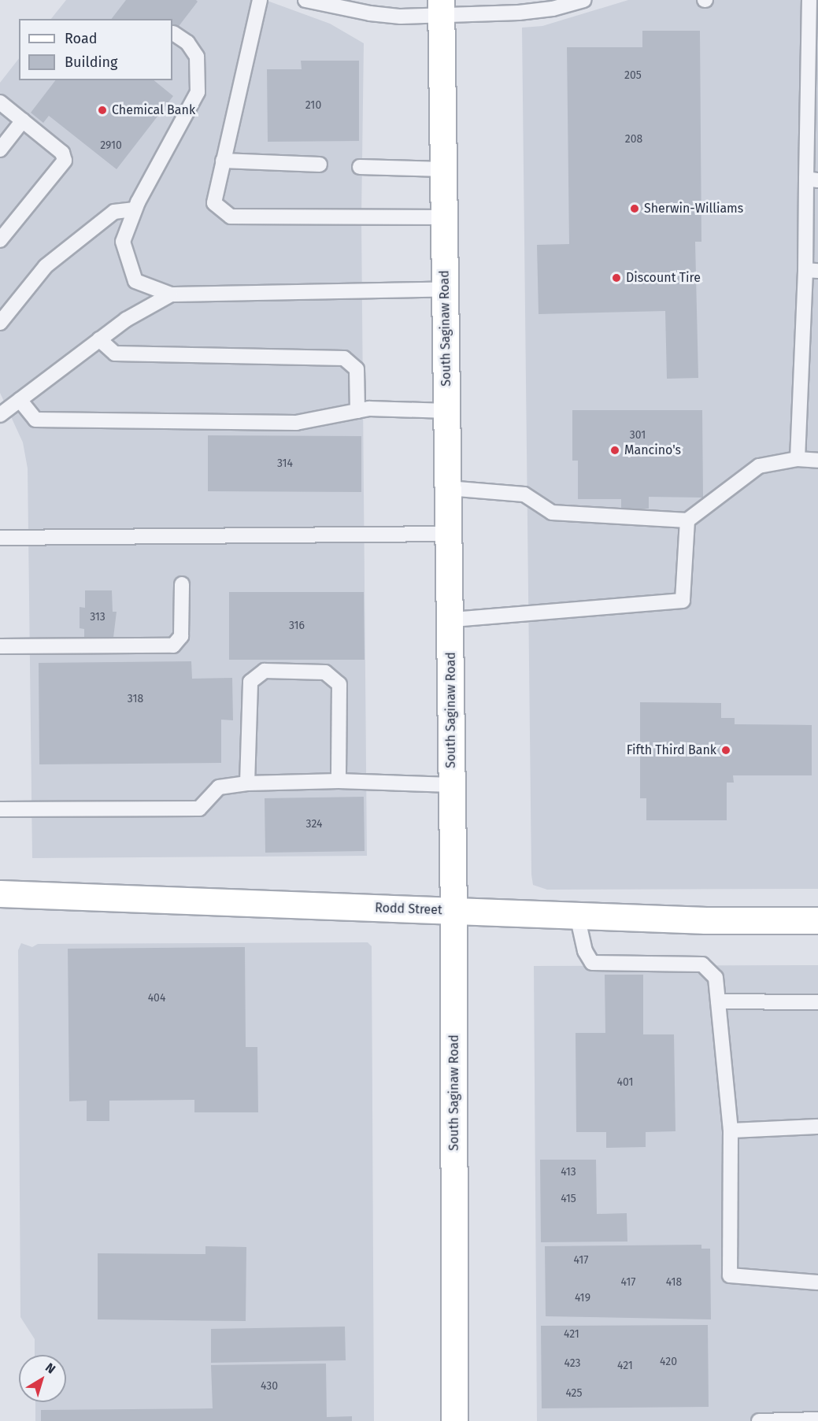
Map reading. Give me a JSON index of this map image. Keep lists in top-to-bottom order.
{
  "streets": {
    "main road": ["South Saginaw Road", "Rodd Street"]
  },
  "crossings": [
    ["South Saginaw Road", "Rodd Street"]
  ],
  "places": [
    "Chemical Bank",
    "Sherwin-Williams",
    "Discount Tire",
    "Mancino's",
    "Fifth Third Bank"
  ],
  "house_numbers": [
    "205",
    "210",
    "208",
    "2910",
    "301",
    "314",
    "313",
    "316",
    "318",
    "324",
    "404",
    "401",
    "413",
    "415",
    "417",
    "417",
    "418",
    "419",
    "421",
    "420",
    "423",
    "421",
    "430",
    "425"
  ],
  "legend": ["Road", "Building"],
  "north": "top right"
}
